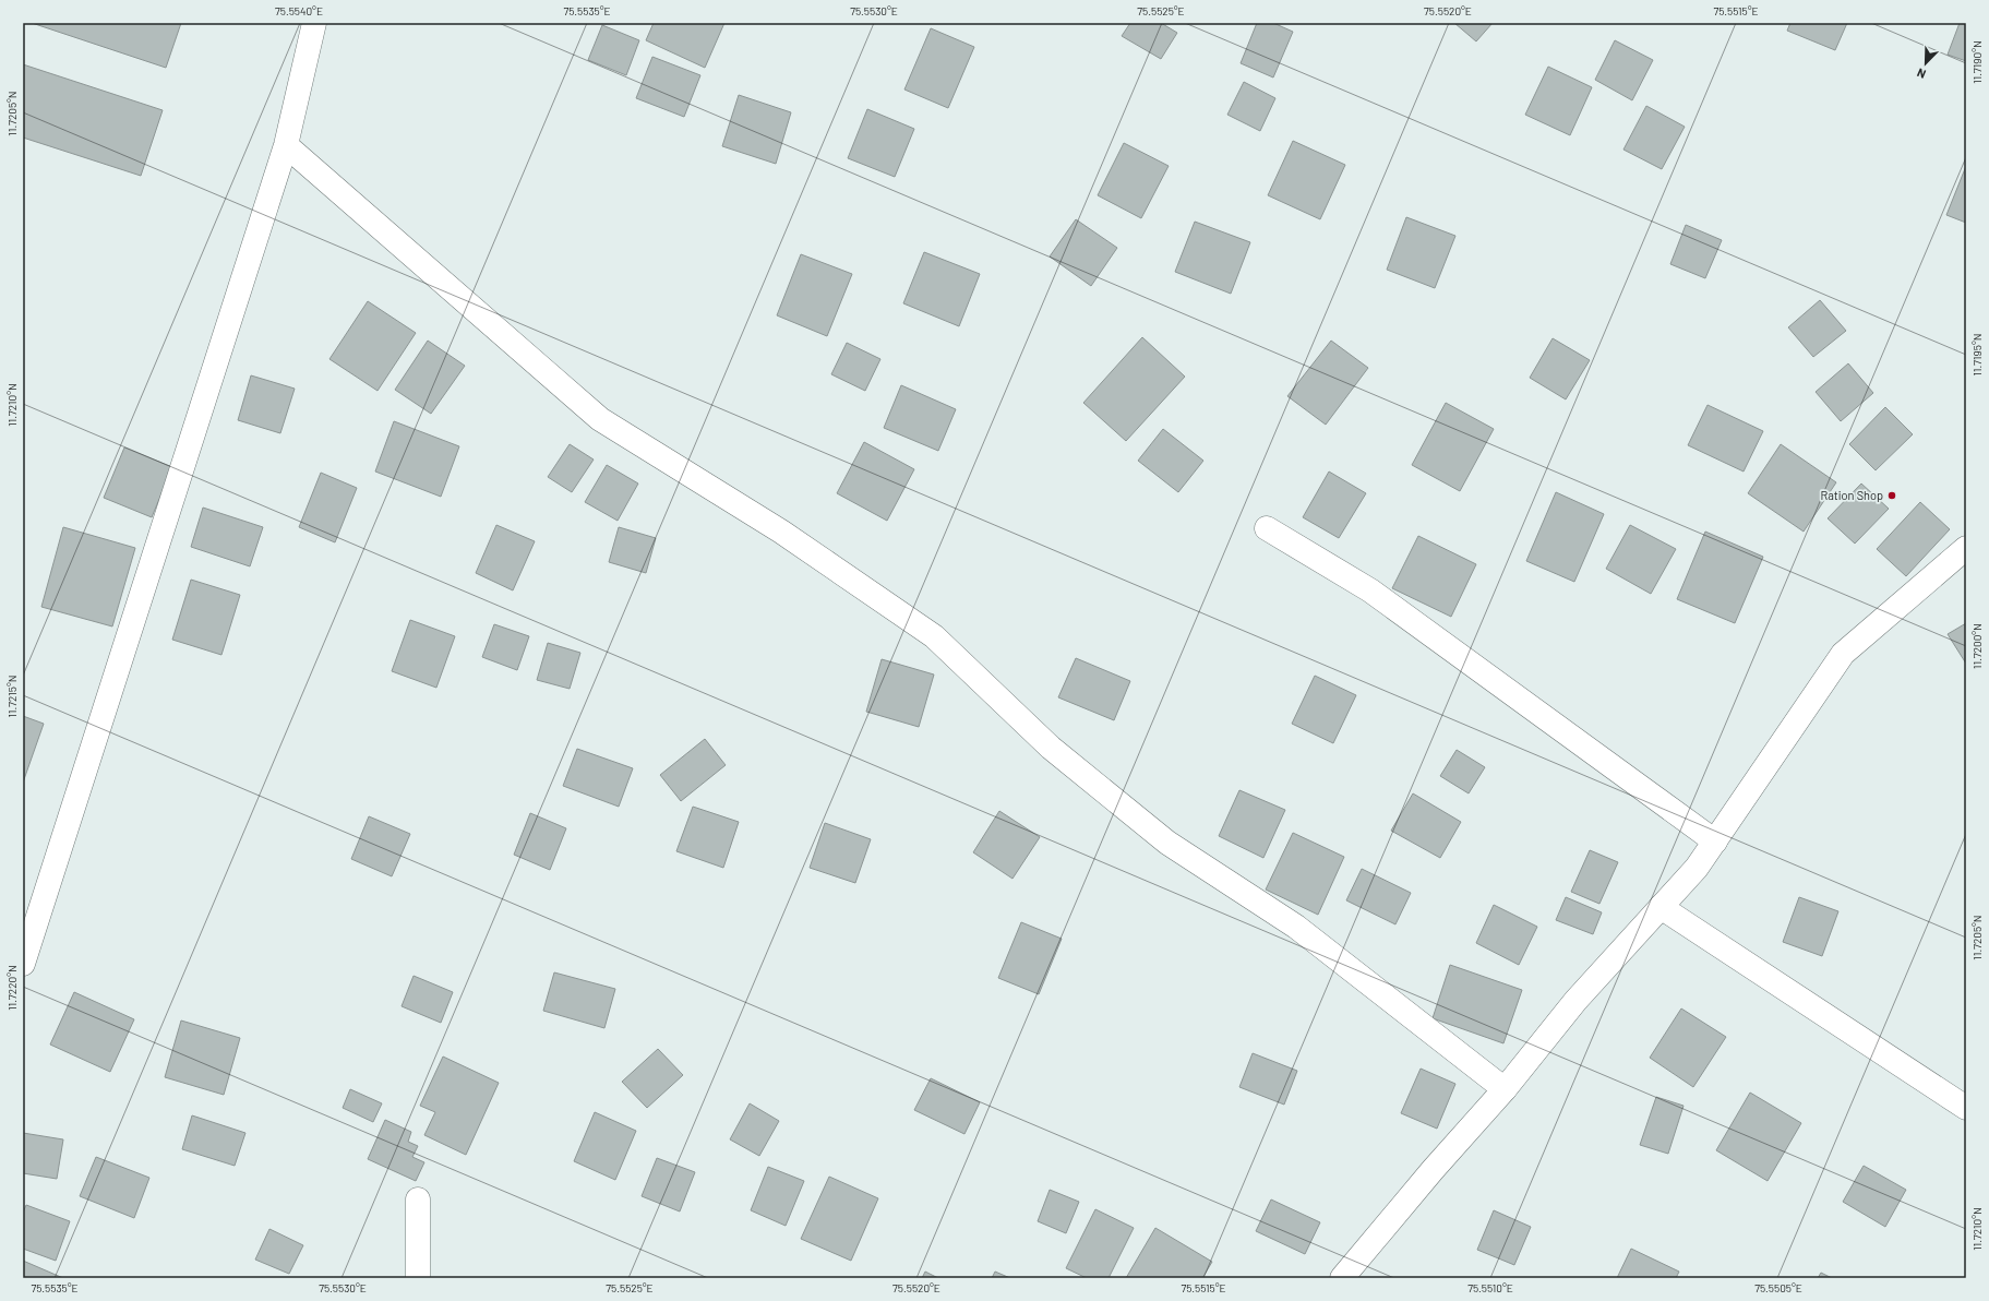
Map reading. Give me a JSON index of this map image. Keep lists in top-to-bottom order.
{
  "places": ["Ration Shop"],
  "north": "bottom left",
  "coordinates": [
    "75.5540°E",
    "75.5535°E",
    "75.5530°E",
    "75.5525°E",
    "75.5520°E",
    "75.5515°E",
    "11.7190°N",
    "11.7205°N",
    "11.7195°N",
    "11.7210°N",
    "11.7200°N",
    "11.7215°N",
    "11.7220°N",
    "75.5510°E",
    "75.5505°E"
  ]
}
